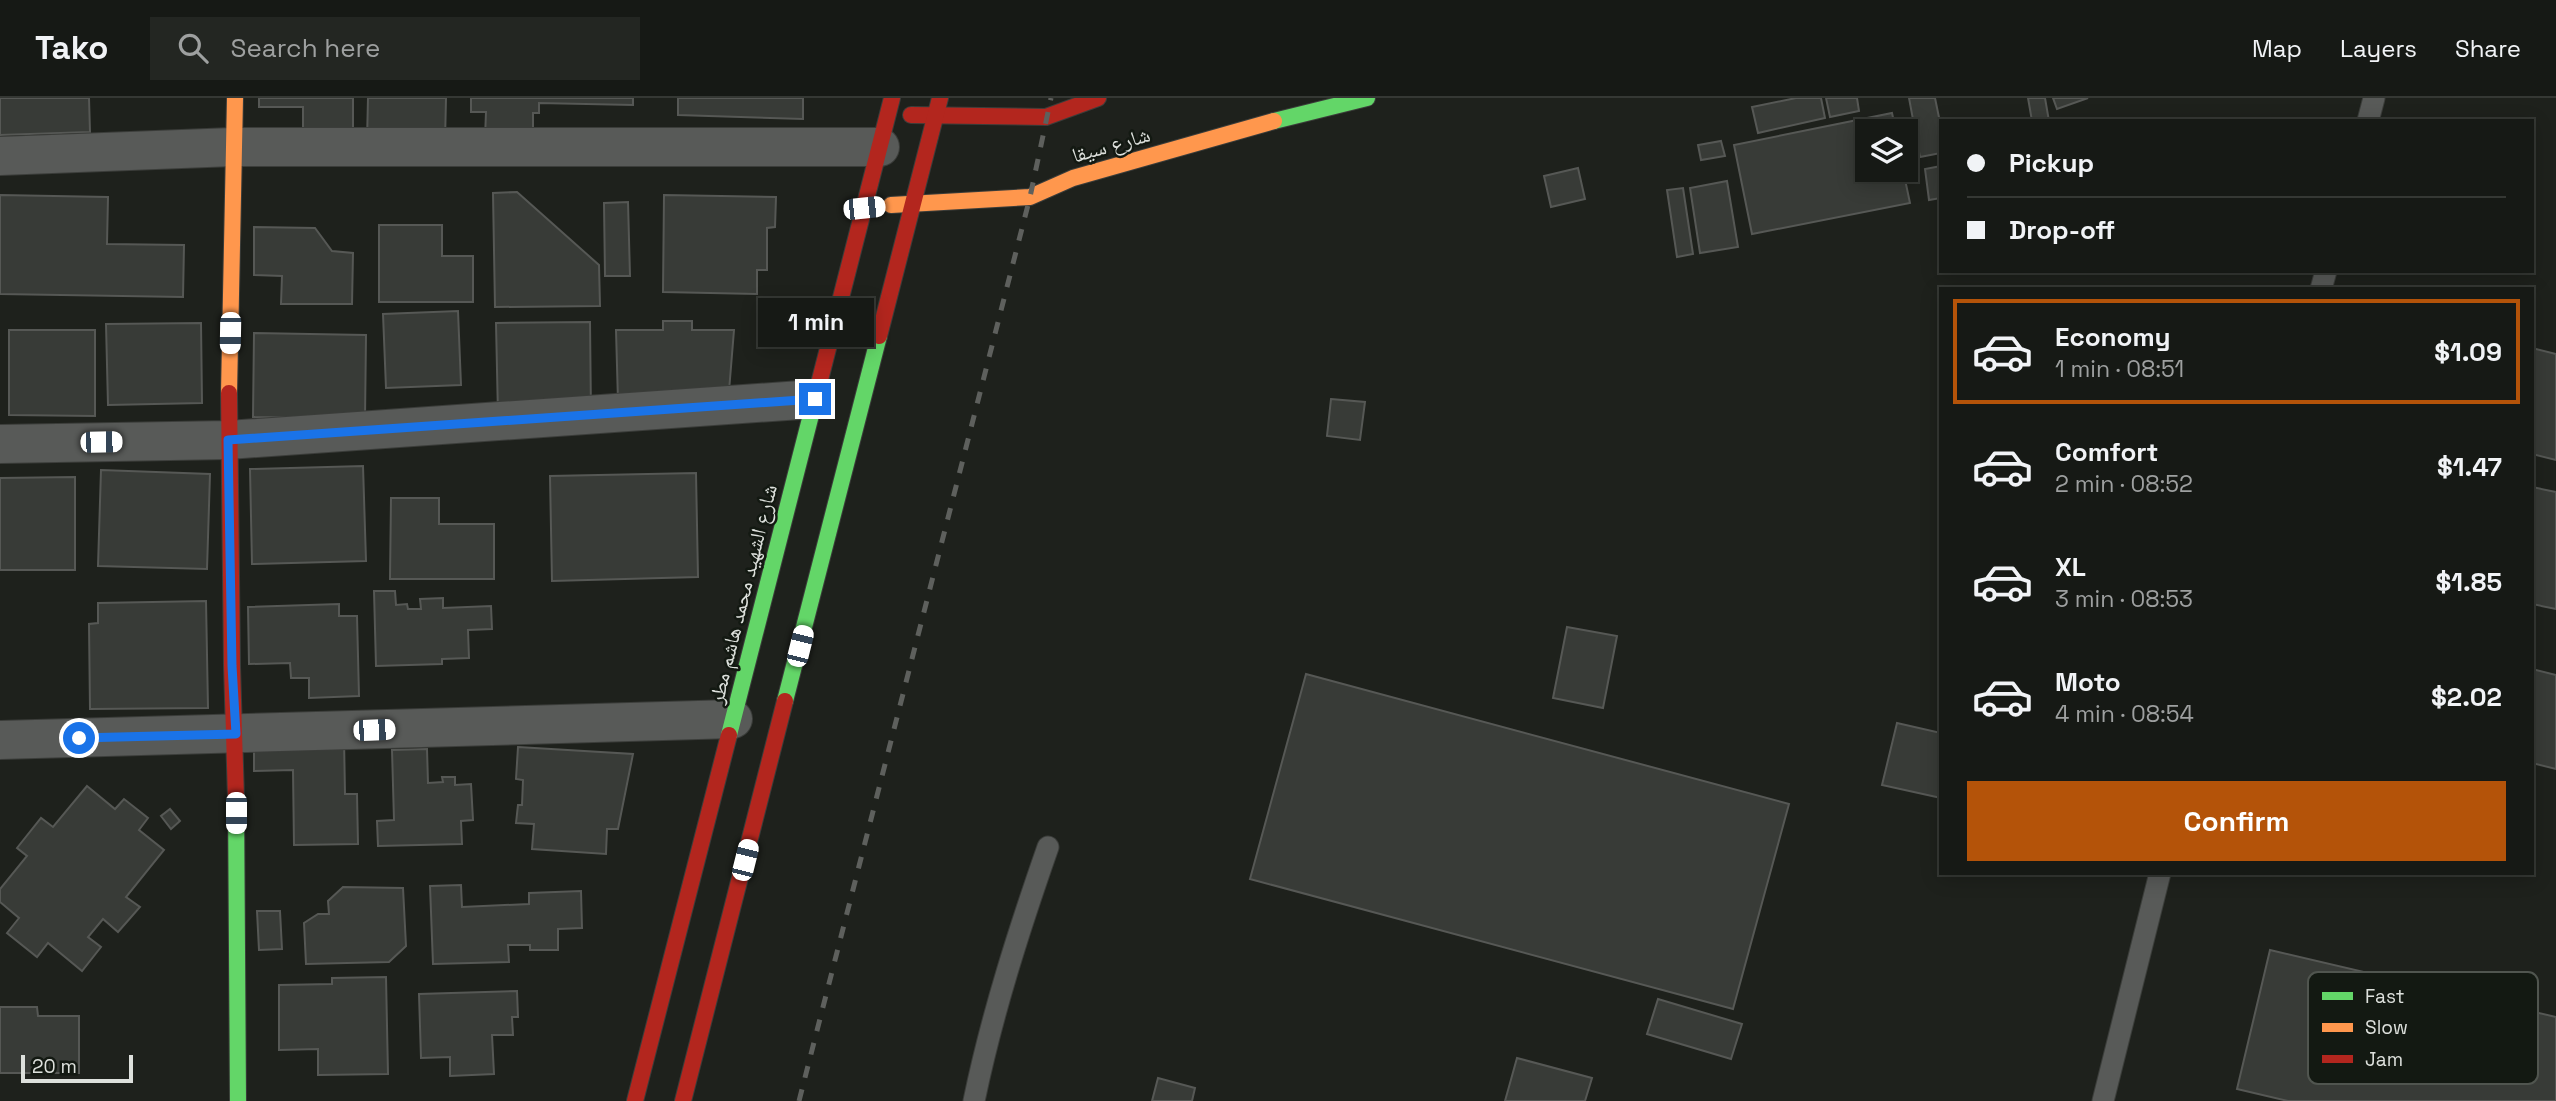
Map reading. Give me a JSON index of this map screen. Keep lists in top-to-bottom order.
{
  "streets": {
    "main road": ["شارع سيقا", "شارع الشهيد محمد هاشم مطر"]
  },
  "crossings": [
    ["شارع سيقا", "شارع الشهيد محمد هاشم مطر"]
  ],
  "legend": ["Fast", "Slow", "Jam"],
  "scale_bar": "20 m",
  "page": {
    "header": "Tako",
    "search": "Search here",
    "nav": ["Map", "Layers", "Share"],
    "banner": ["Pickup", "Drop-off"],
    "bubble": "1 min",
    "list": [
      {
        "name": "Economy",
        "note": "1 min · 08:51",
        "value": "$1.09"
      },
      {
        "name": "Comfort",
        "note": "2 min · 08:52",
        "value": "$1.47"
      },
      {
        "name": "XL",
        "note": "3 min · 08:53",
        "value": "$1.85"
      },
      {
        "name": "Moto",
        "note": "4 min · 08:54",
        "value": "$2.02"
      }
    ],
    "buttons": "Confirm",
    "scale": "20 m"
  }
}
